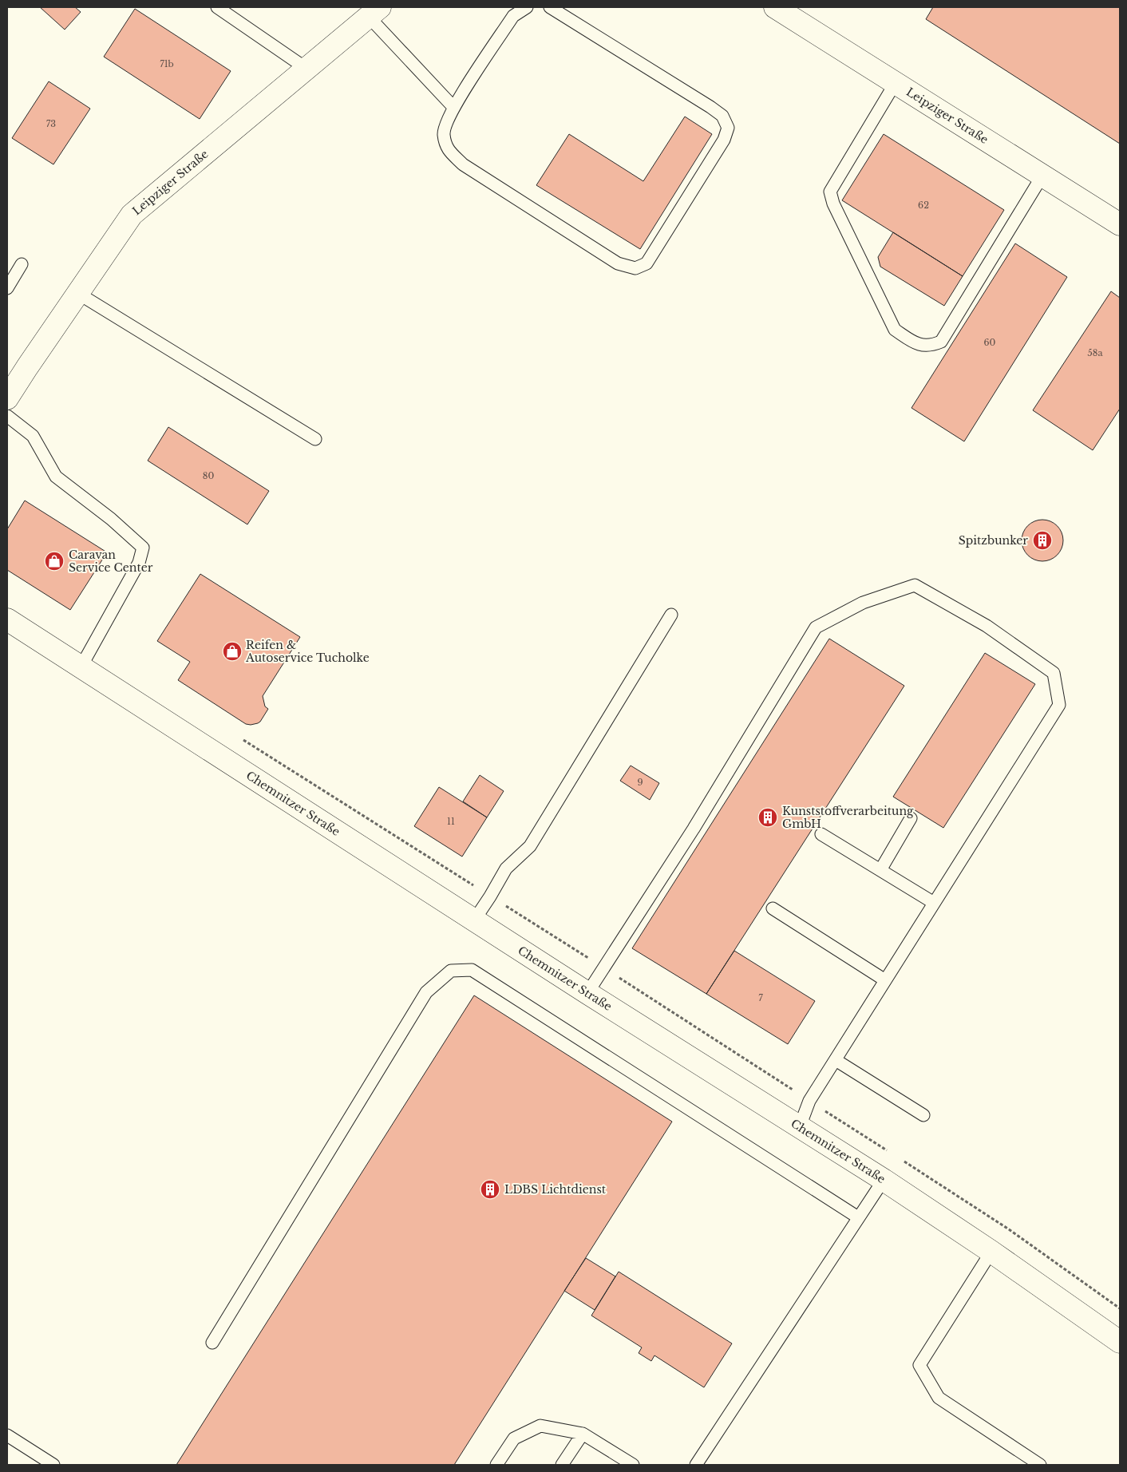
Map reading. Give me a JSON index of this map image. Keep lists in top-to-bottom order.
{
  "streets": {
    "street": ["Leipziger Straße", "Chemnitzer Straße"]
  },
  "places": {
    "building": ["Spitzbunker", "Kunststoffverarbeitung GmbH", "LDBS Lichtdienst"],
    "shop": ["Caravan Service Center", "Reifen & Autoservice Tucholke"]
  },
  "house_numbers": [
    "71b",
    "73",
    "62",
    "60",
    "58a",
    "80",
    "9",
    "11",
    "7"
  ]
}
